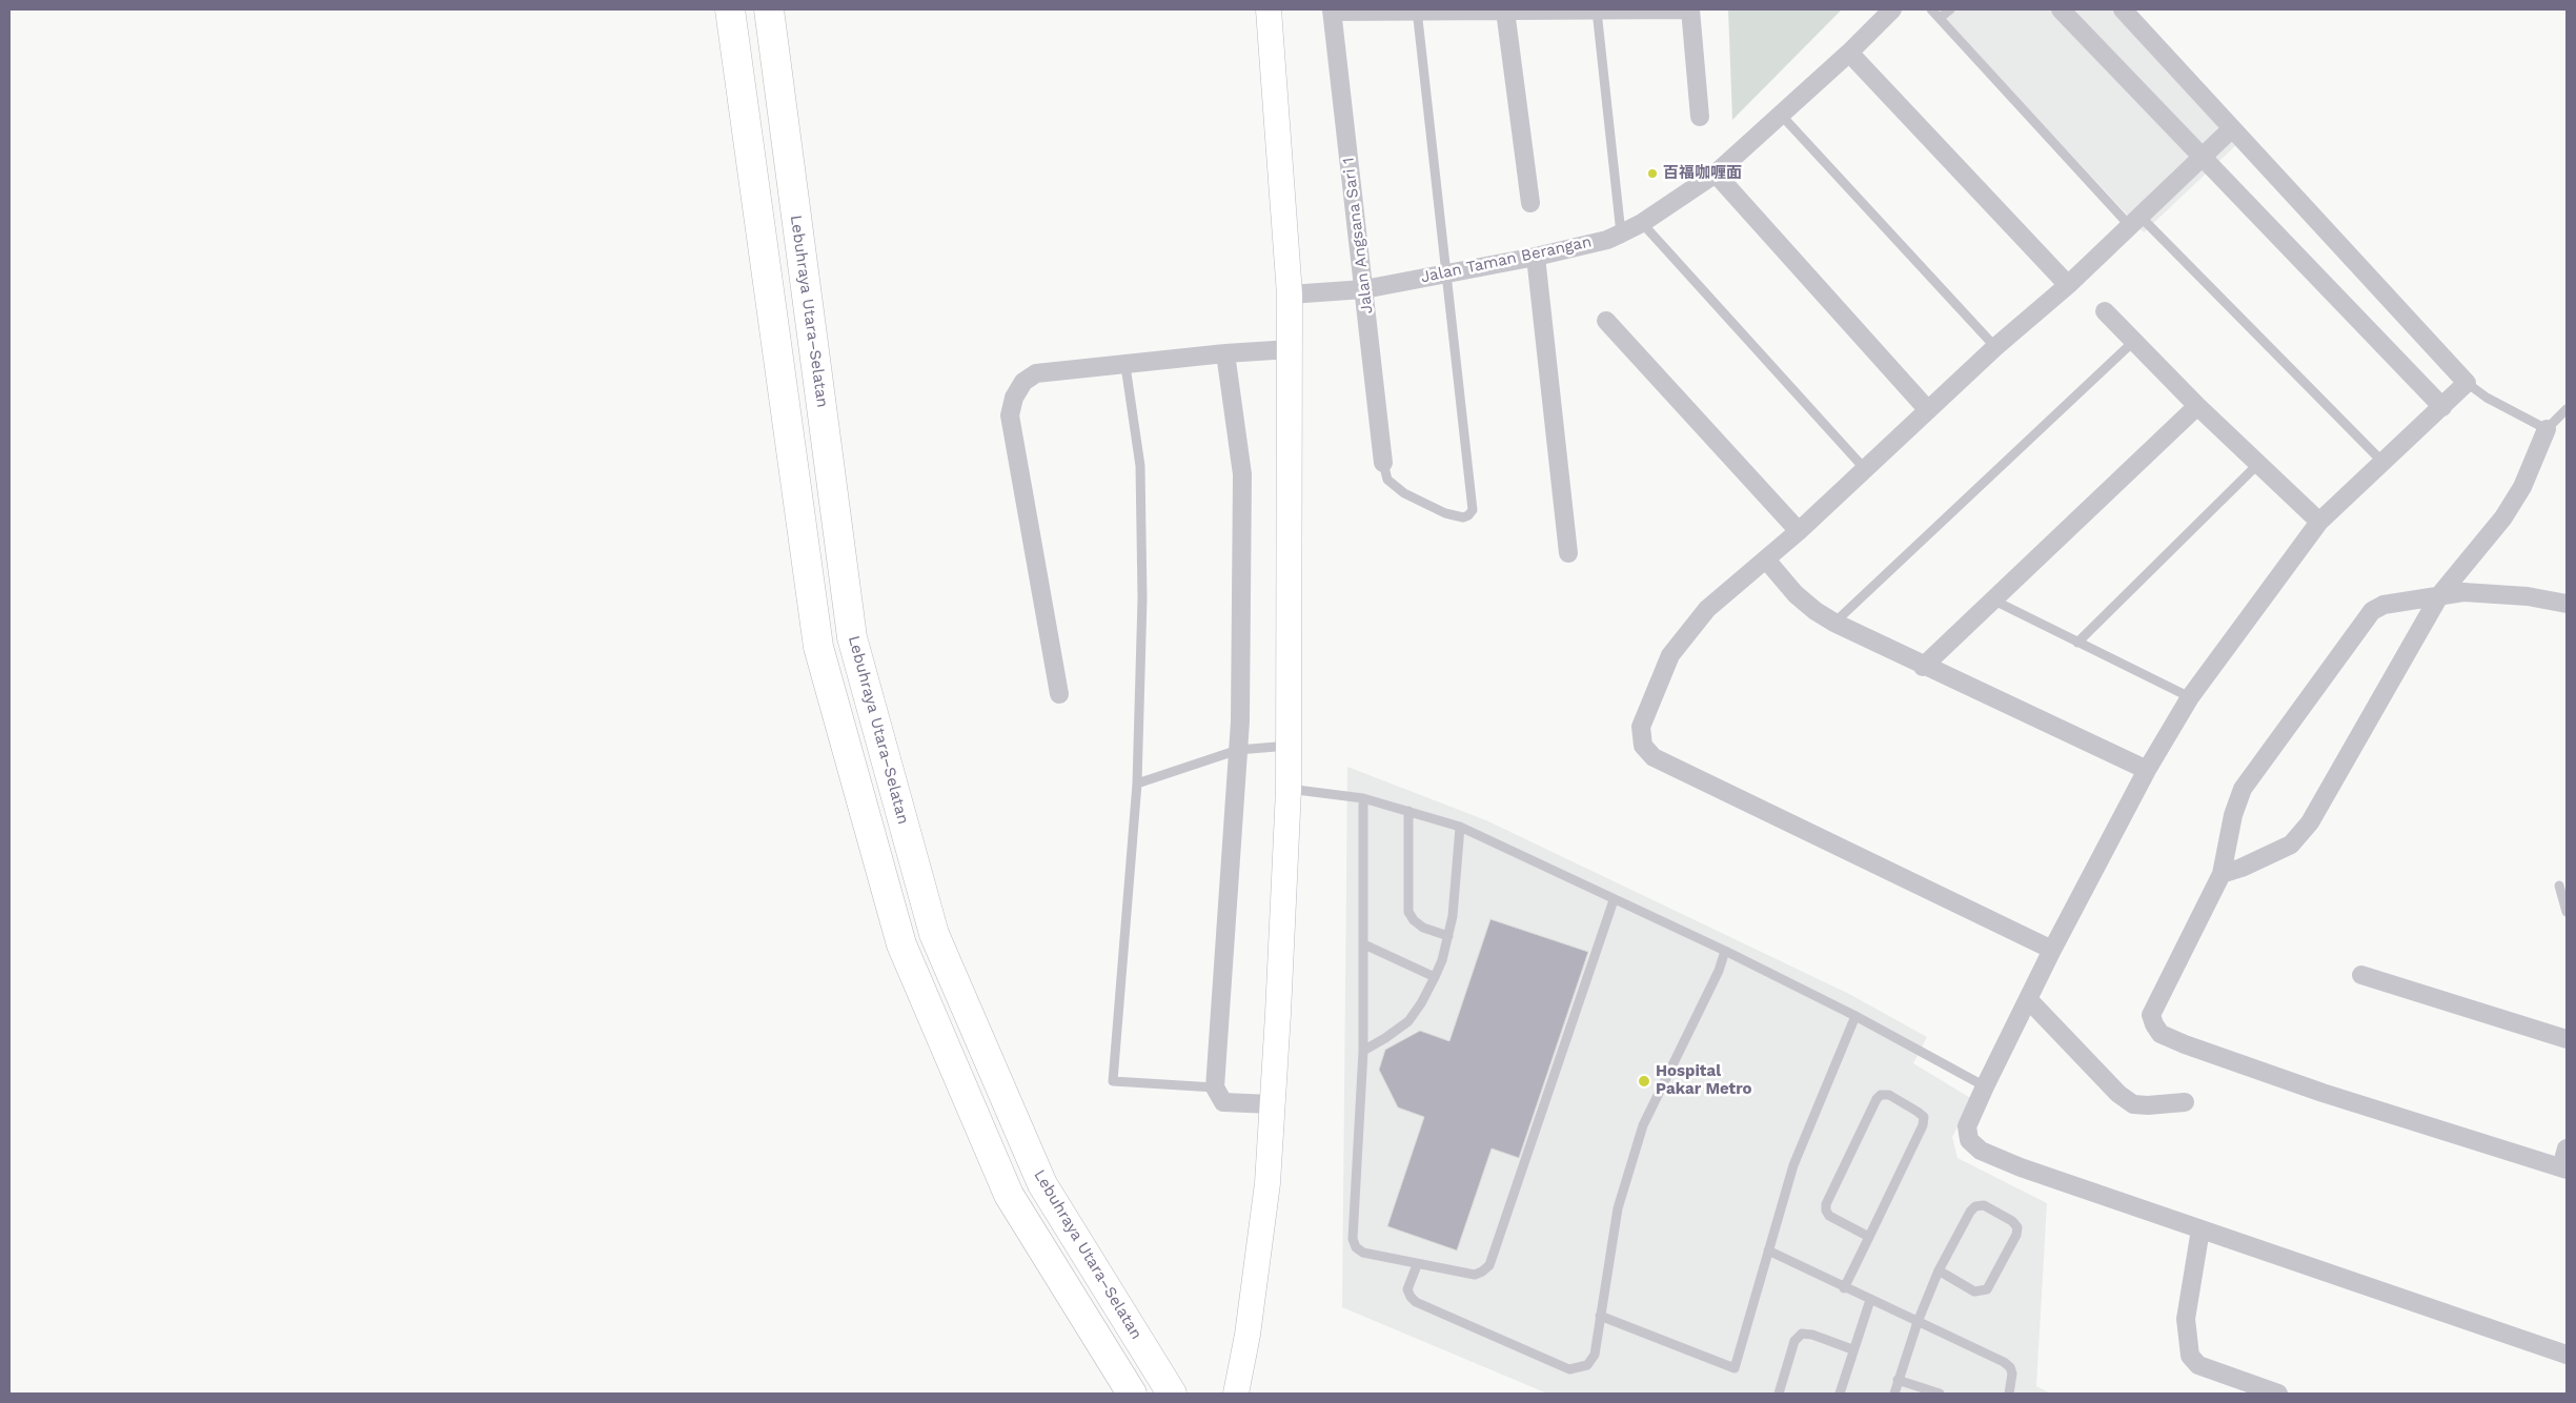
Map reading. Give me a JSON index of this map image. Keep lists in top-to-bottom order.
{
  "streets": {
    "highway": ["Lebuhraya Utara–Selatan"],
    "street": ["Jalan Angsana Sari 1", "Jalan Taman Berangan"]
  },
  "crossings": [
    ["Jalan Angsana Sari 1", "Jalan Taman Berangan"]
  ],
  "places": ["百福咖喱面", "Hospital Pakar Metro"]
}
